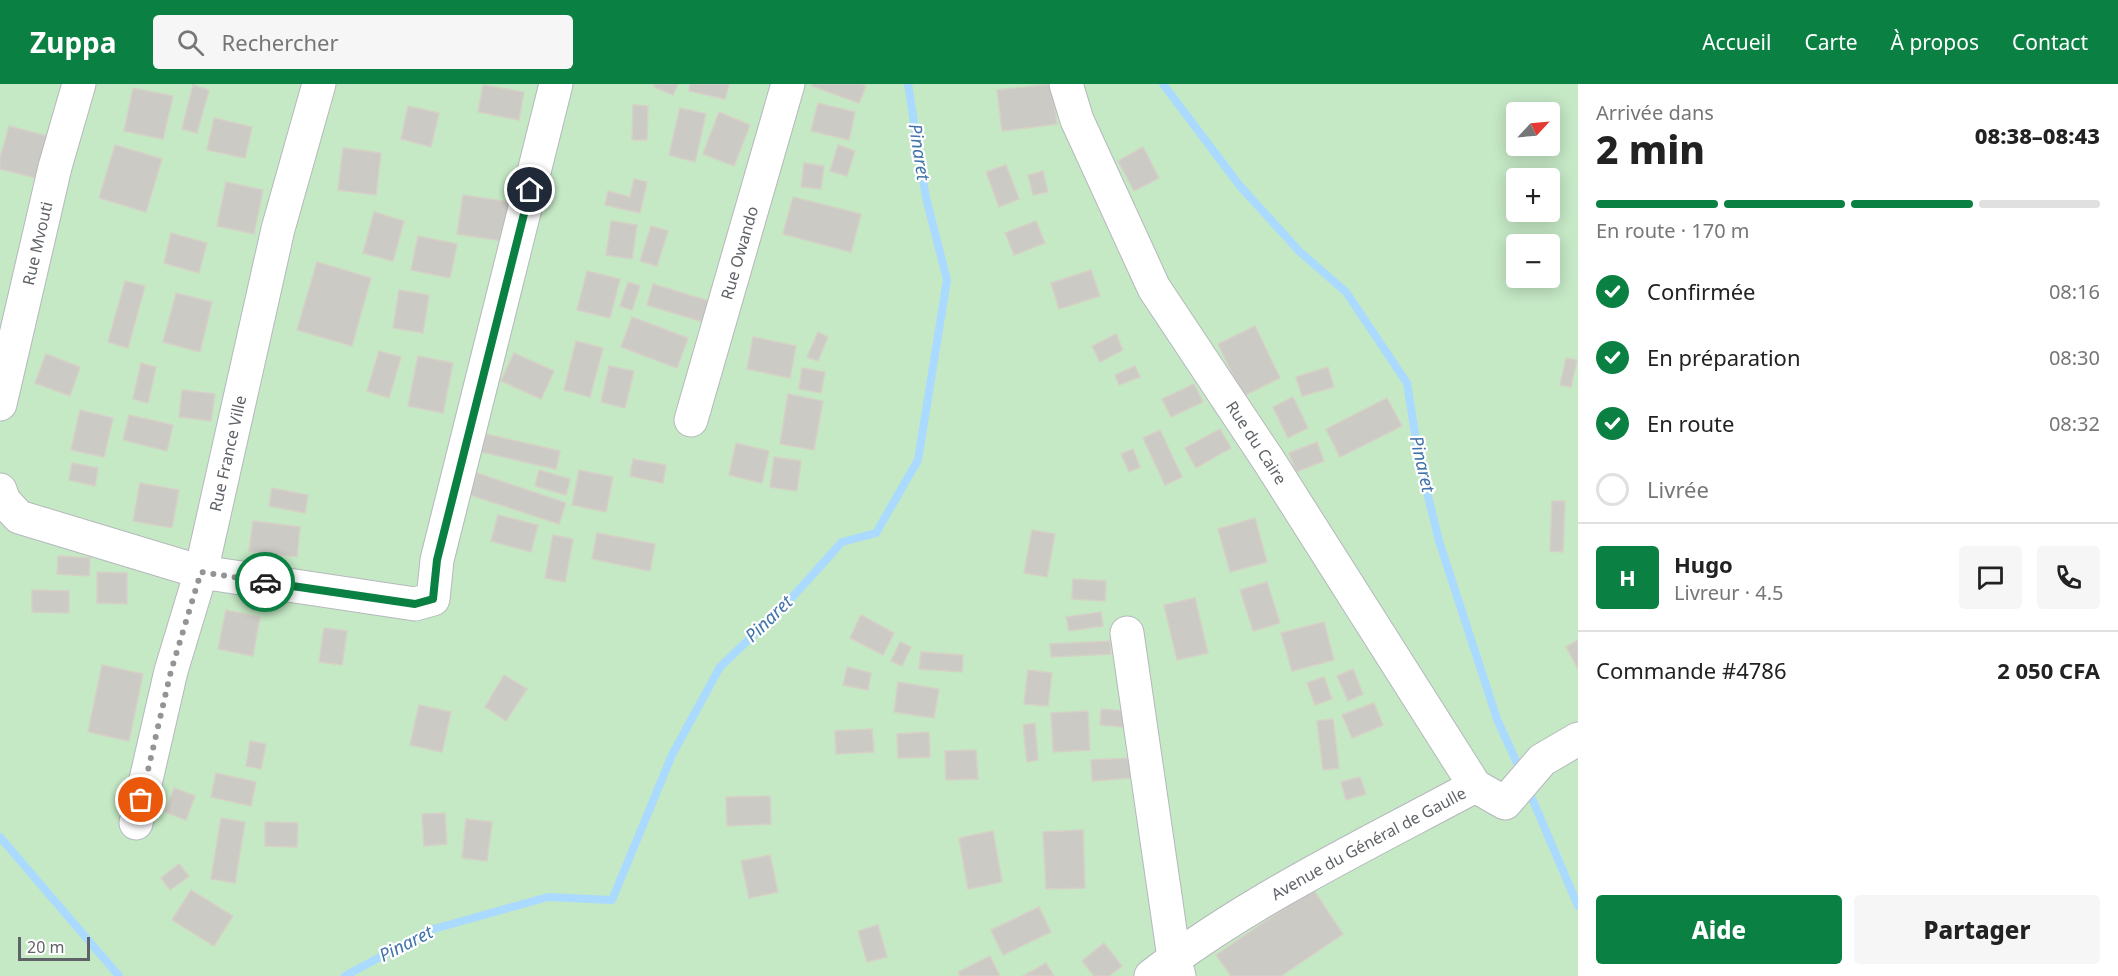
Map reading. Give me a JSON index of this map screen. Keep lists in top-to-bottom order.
{
  "streets": {
    "street": [
      "Rue Mvouti",
      "Rue Owando",
      "Rue du Caire",
      "Rue France Ville",
      "Avenue du Général de Gaulle"
    ]
  },
  "crossings": [
    ["Rue du Caire", "Avenue du Général de Gaulle"]
  ],
  "water": ["Pinaret"],
  "scale_bar": "20 m",
  "north": "top right",
  "page": {
    "header": "Zuppa",
    "search": "Rechercher",
    "nav": [
      "Accueil",
      "Carte",
      "À propos",
      "Contact"
    ],
    "heading": ["2 min", "Arrivée dans", "08:38–08:43"],
    "panel": [
      "Hugo",
      "Livreur · 4.5",
      "Commande #4786",
      "2 050 CFA"
    ],
    "map_buttons": ["+", "−"],
    "bar": "En route · 170 m",
    "list": [
      ["Confirmée", "08:16"],
      ["En préparation", "08:30"],
      ["En route", "08:32"],
      "Livrée"
    ],
    "round": "H",
    "buttons": ["Aide", "Partager"],
    "scale": "20 m"
  }
}
